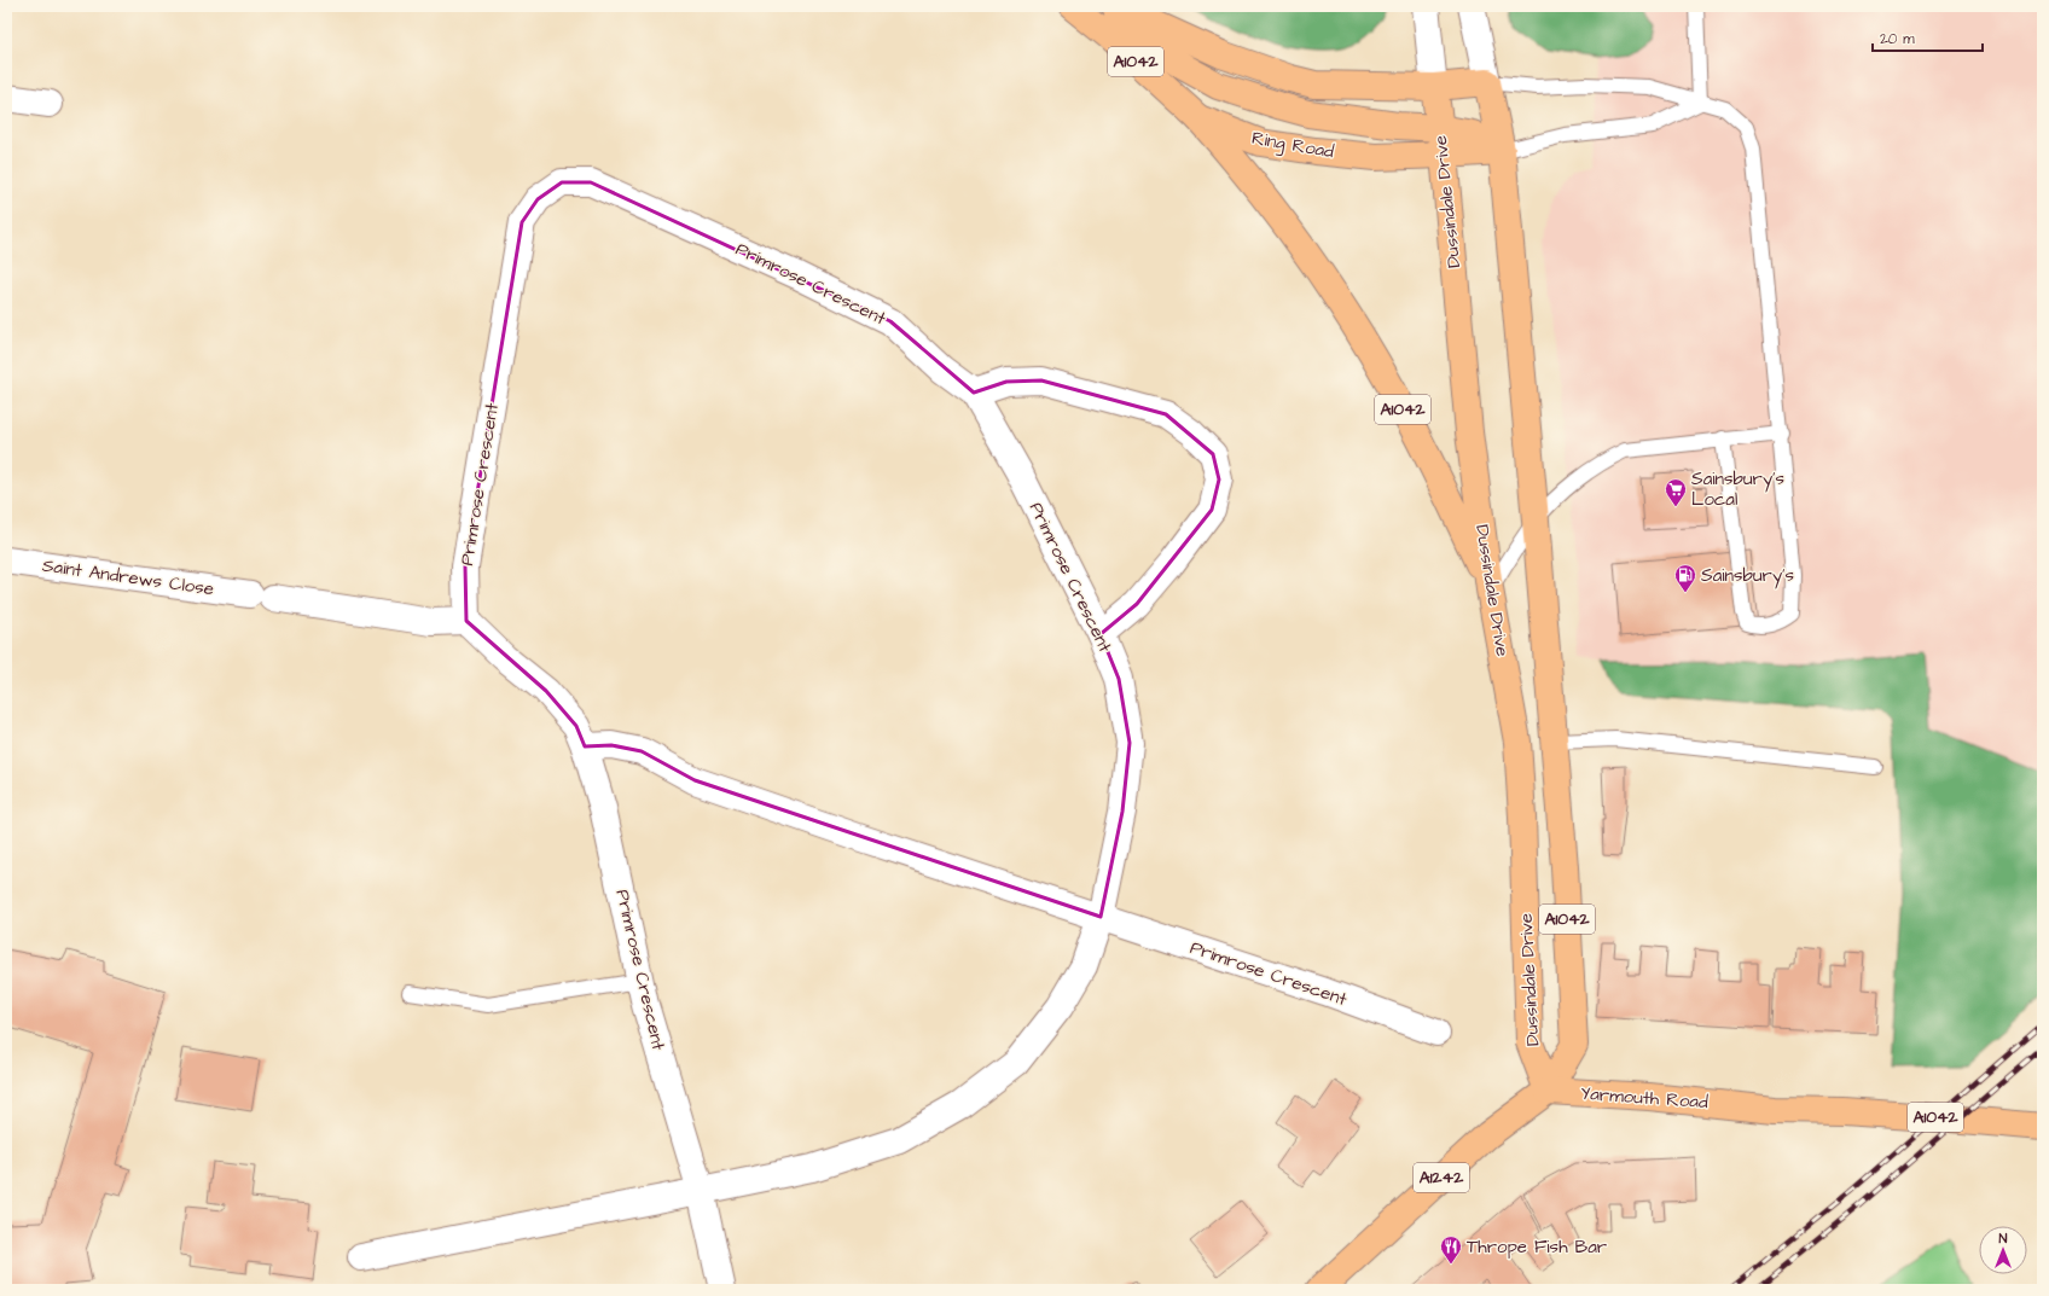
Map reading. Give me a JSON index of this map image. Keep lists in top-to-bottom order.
{
  "streets": {
    "main road": [
      "A1042",
      "Ring Road",
      "Dussindale Drive",
      "Yarmouth Road",
      "A1242"
    ],
    "street": ["Primrose Crescent", "Saint Andrews Close"]
  },
  "crossings": [
    ["A1042", "Ring Road"],
    ["A1042", "Dussindale Drive"],
    ["Ring Road", "Dussindale Drive"],
    ["Dussindale Drive", "Yarmouth Road"],
    ["Dussindale Drive", "A1242"],
    ["Primrose Crescent", "Saint Andrews Close"],
    ["Yarmouth Road", "A1242"]
  ],
  "places": {
    "supermarket": ["Sainsbury's Local"],
    "fuel station": ["Sainsbury's"],
    "restaurant": ["Thrope Fish Bar"]
  },
  "scale_bar": "20 m",
  "north": "top"
}
